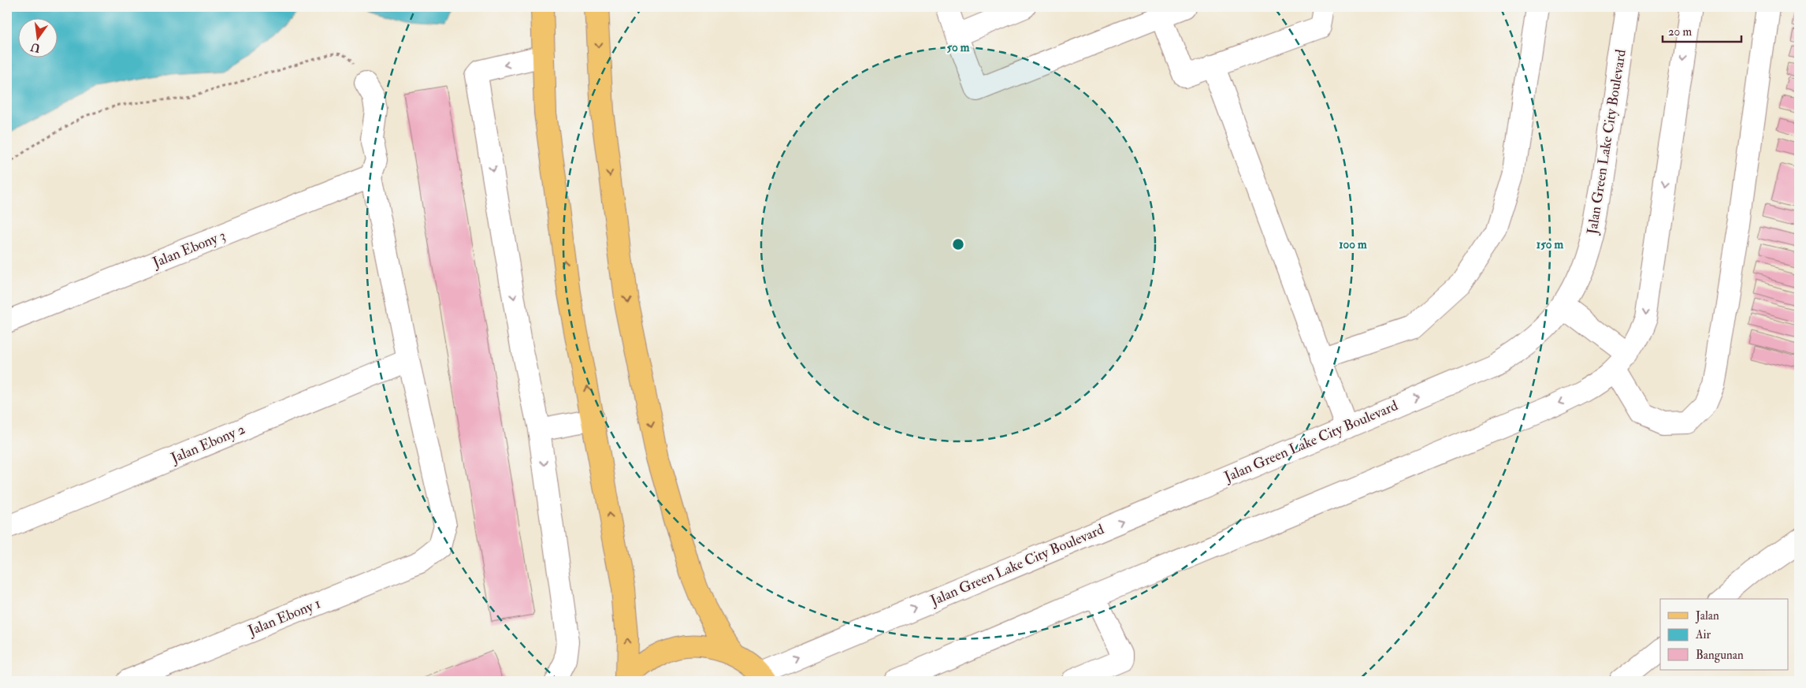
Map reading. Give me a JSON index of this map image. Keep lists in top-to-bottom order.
{
  "streets": {
    "street": [
      "Jalan Green Lake City Boulevard",
      "Jalan Ebony 3",
      "Jalan Ebony 2",
      "Jalan Ebony 1"
    ]
  },
  "crossings": [
    ["Jalan Ebony 2", "Jalan Ebony 1"]
  ],
  "legend": ["Jalan", "Air", "Bangunan"],
  "scale_bar": "20 m",
  "north": "bottom",
  "rings": ["50 m", "100 m", "150 m"]
}
